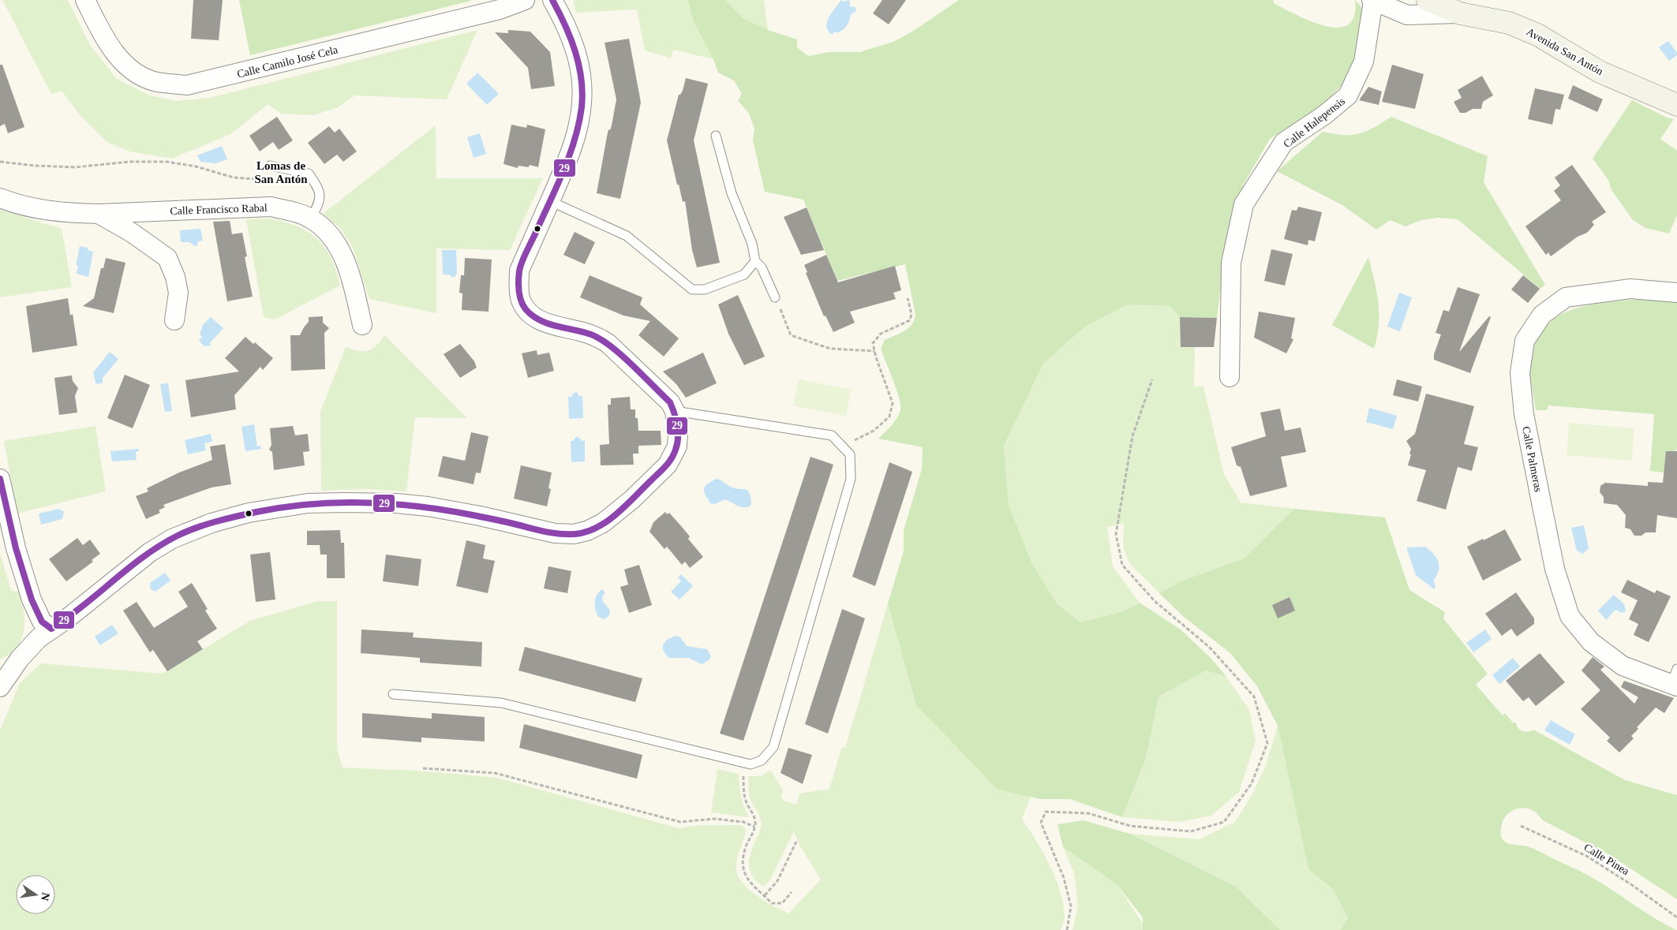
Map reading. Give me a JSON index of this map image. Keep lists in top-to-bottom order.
{
  "streets": {
    "street": [
      "Avenida San Antón",
      "Calle Camilo José Cela",
      "Calle Halepensis",
      "Calle Francisco Rabal",
      "Calle Palmeras"
    ],
    "path": ["Calle Pinea"]
  },
  "districts": ["Lomas de San Antón"],
  "lines": ["transit line 29"],
  "north": "right"
}
